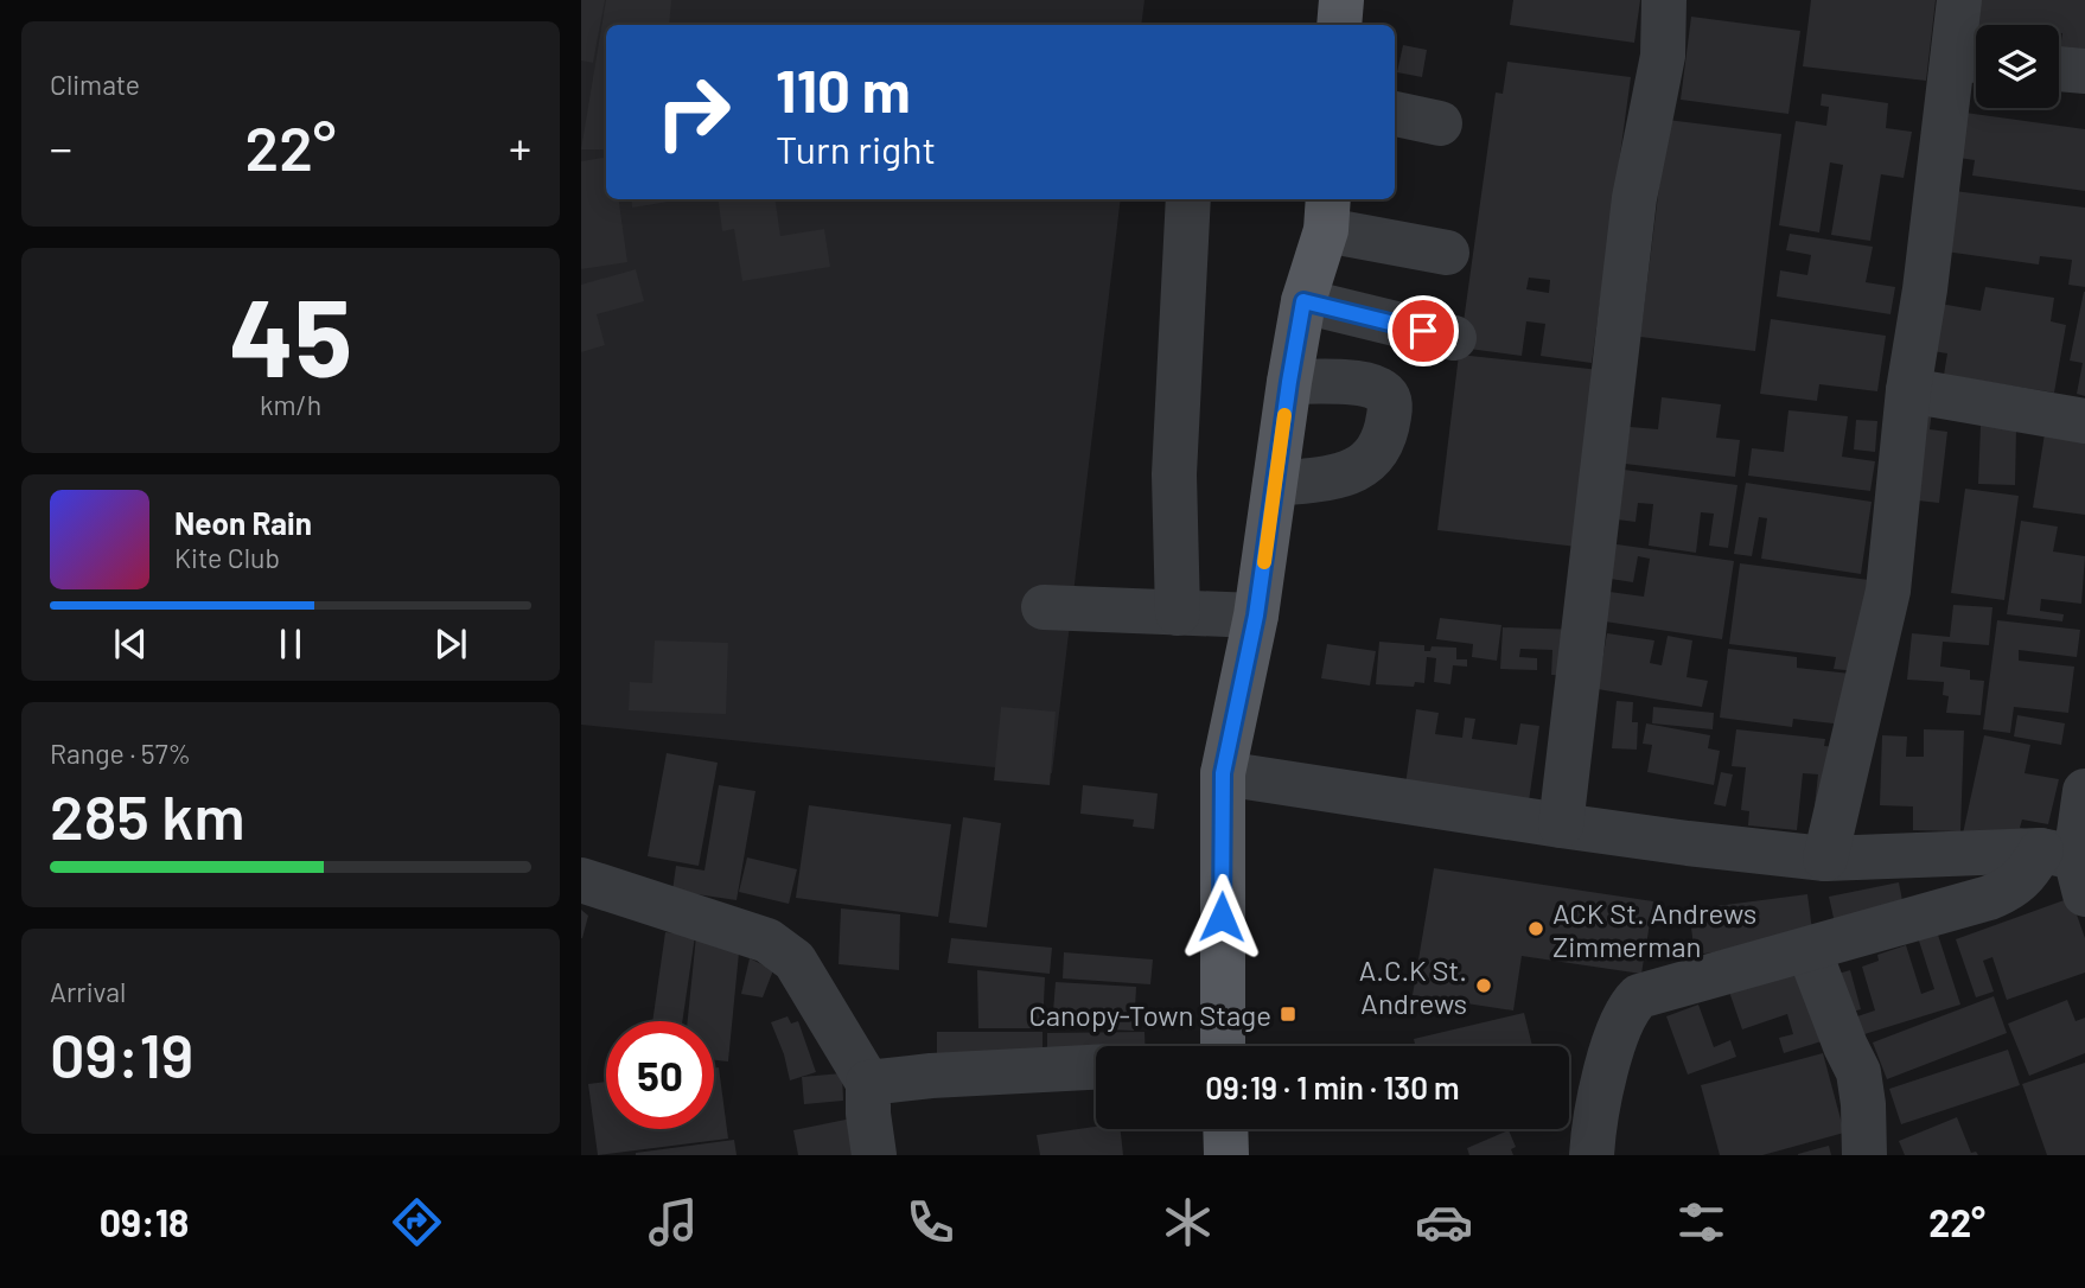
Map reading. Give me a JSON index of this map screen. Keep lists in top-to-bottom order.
{
  "places": {
    "other": ["ACK St. Andrews Zimmerman", "A.C.K St. Andrews"],
    "transit": ["Canopy-Town Stage"]
  },
  "page": {
    "tile": [
      "Climate",
      ["45", "km/h"],
      ["Range · 57%", "285 km"],
      ["Arrival", "09:19"]
    ],
    "turn": ["110 m", "Turn right"],
    "heat": ["−", "22°", "+"],
    "song": ["Neon Rain", "Kite Club"],
    "limit": "50",
    "trip": "09:19 · 1 min · 130 m",
    "tabs": ["09:18", "22°"]
  }
}
